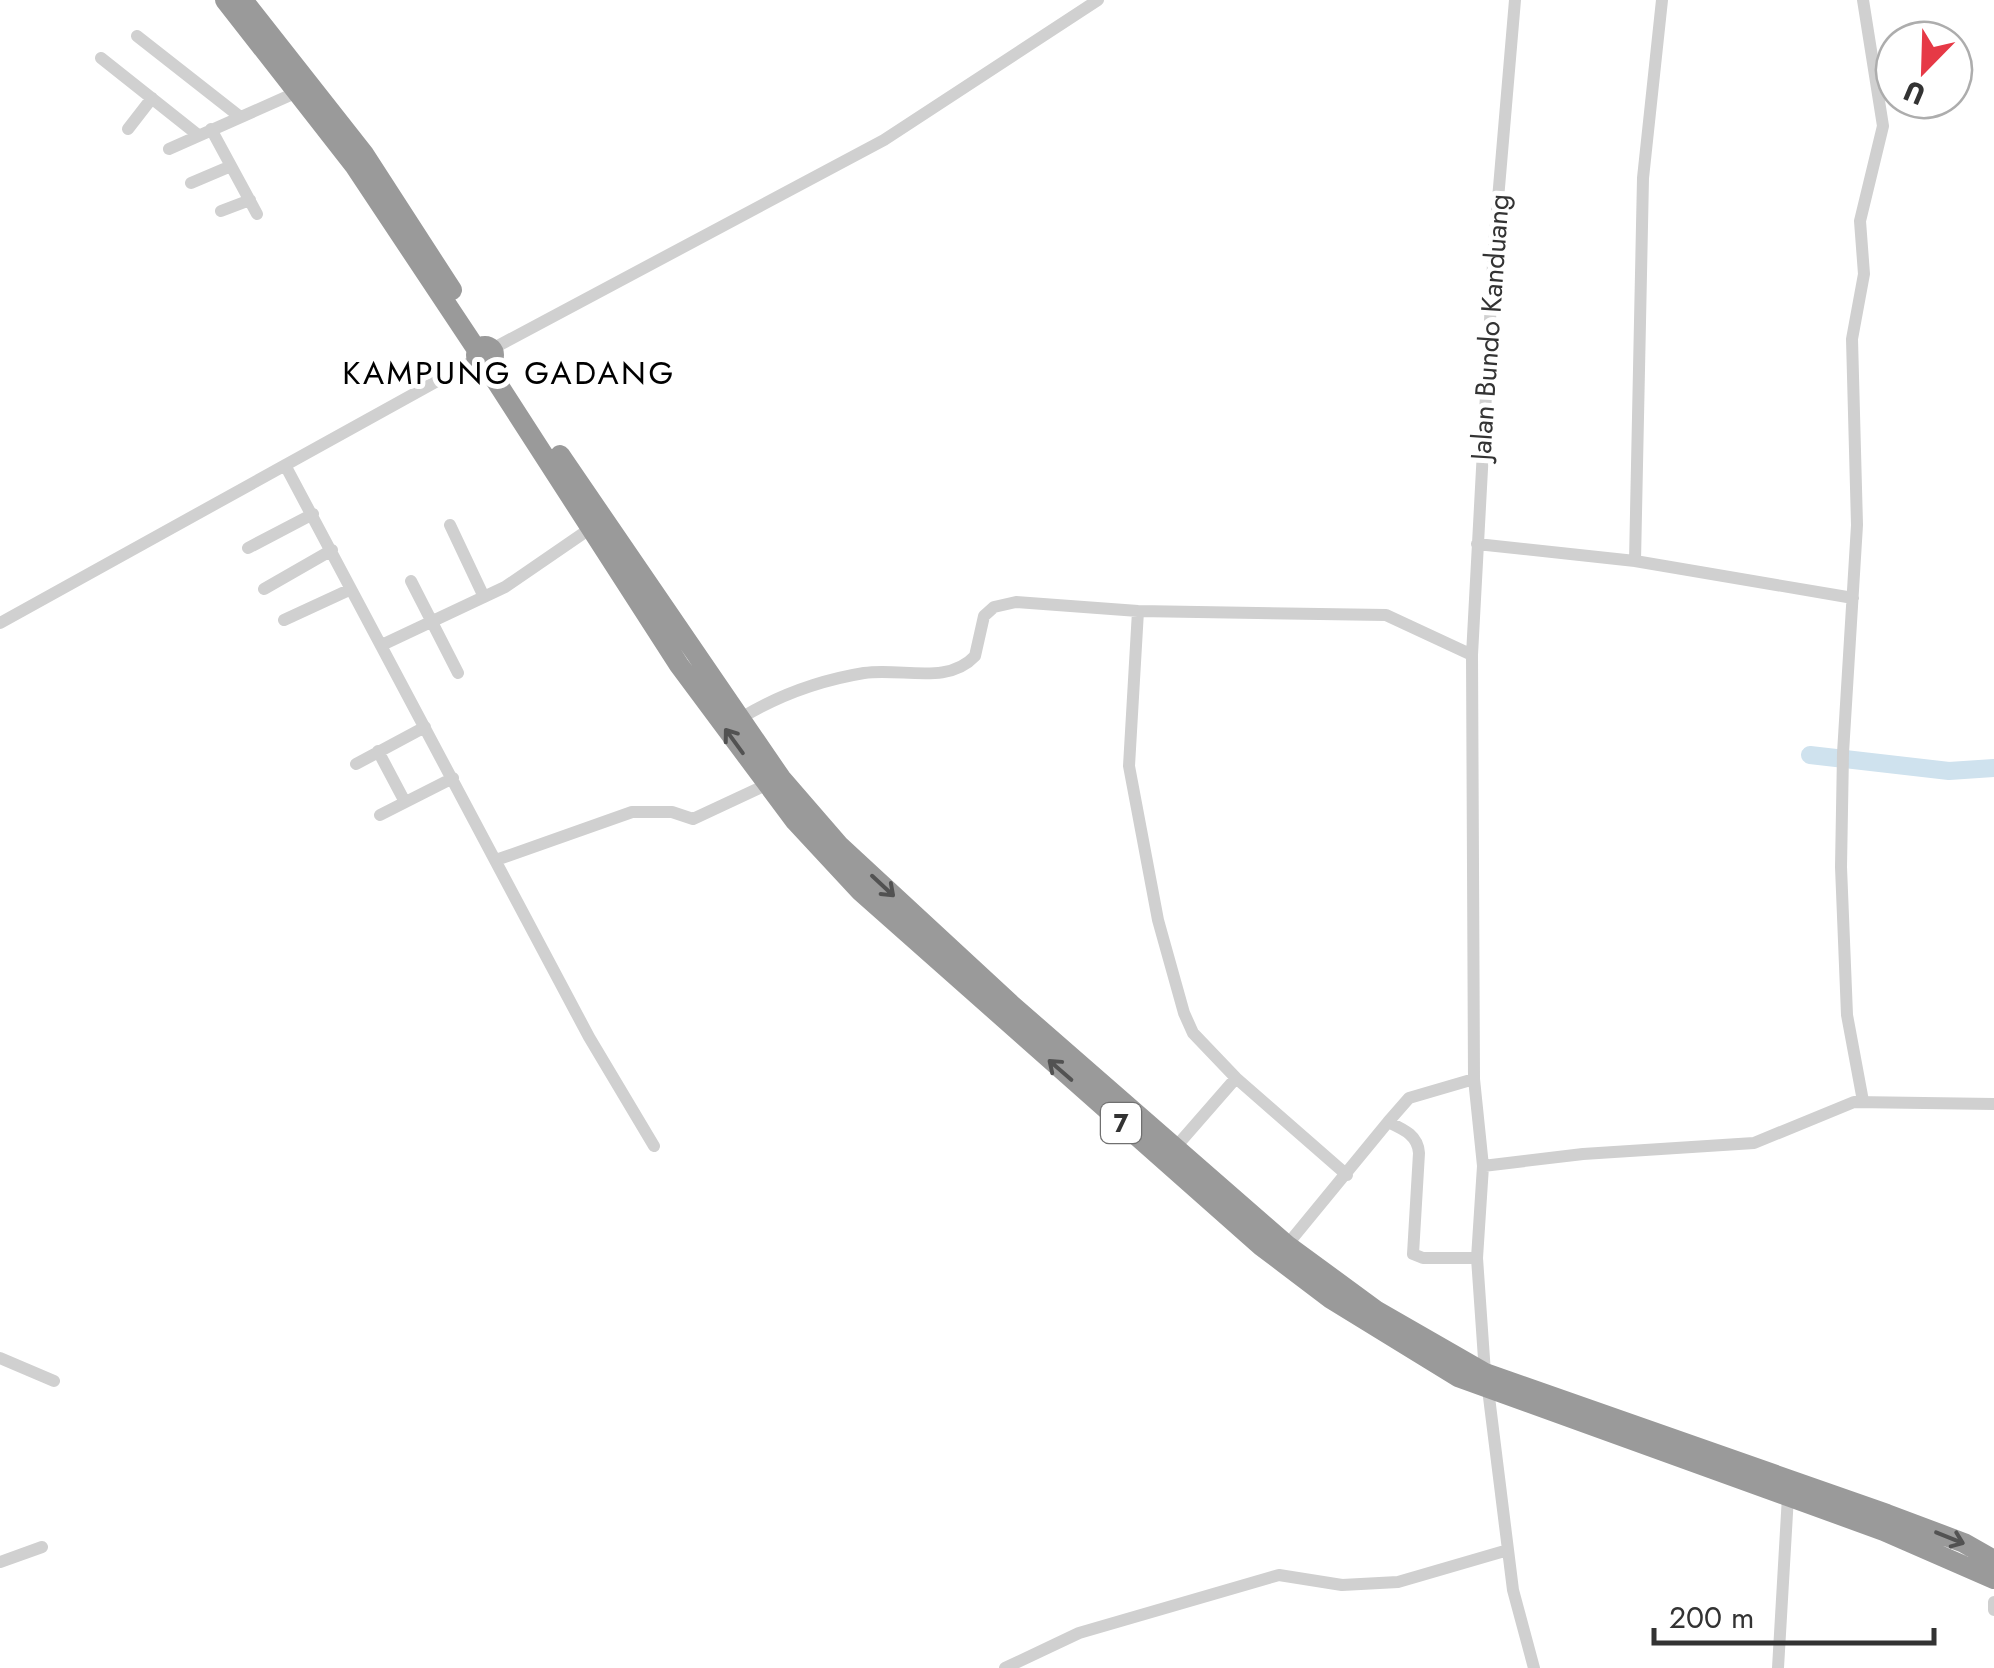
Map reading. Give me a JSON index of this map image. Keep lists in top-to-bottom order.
{
  "streets": {
    "highway": ["7"],
    "street": ["Jalan Bundo Kanduang"]
  },
  "crossings": [
    ["Jalan Bundo Kanduang", "7"]
  ],
  "districts": ["KAMPUNG GADANG"],
  "scale_bar": "200 m",
  "north": "bottom left"
}
